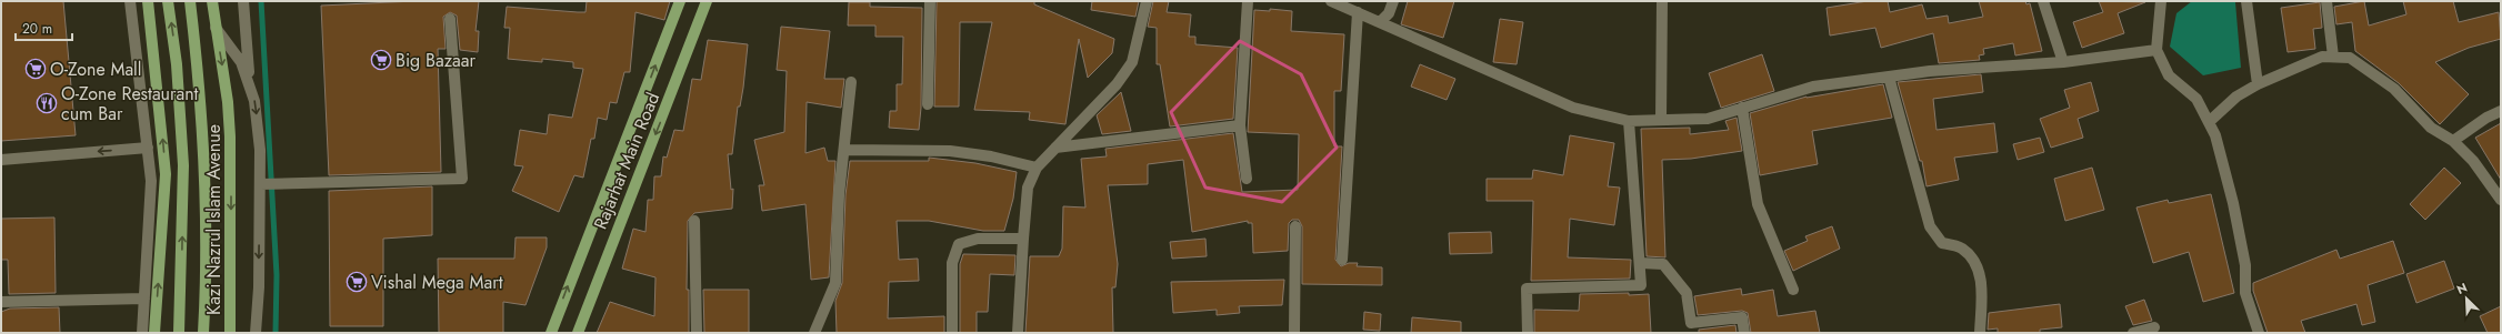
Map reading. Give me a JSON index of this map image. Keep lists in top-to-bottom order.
{
  "streets": {
    "main road": ["Rajarhat Main Road", "Kazi Nazrul Islam Avenue"]
  },
  "places": {
    "supermarket": ["Big Bazaar", "O-Zone Mall", "Vishal Mega Mart"],
    "restaurant": ["O-Zone Restaurant cum Bar"]
  },
  "scale_bar": "20 m",
  "north": "top left"
}
